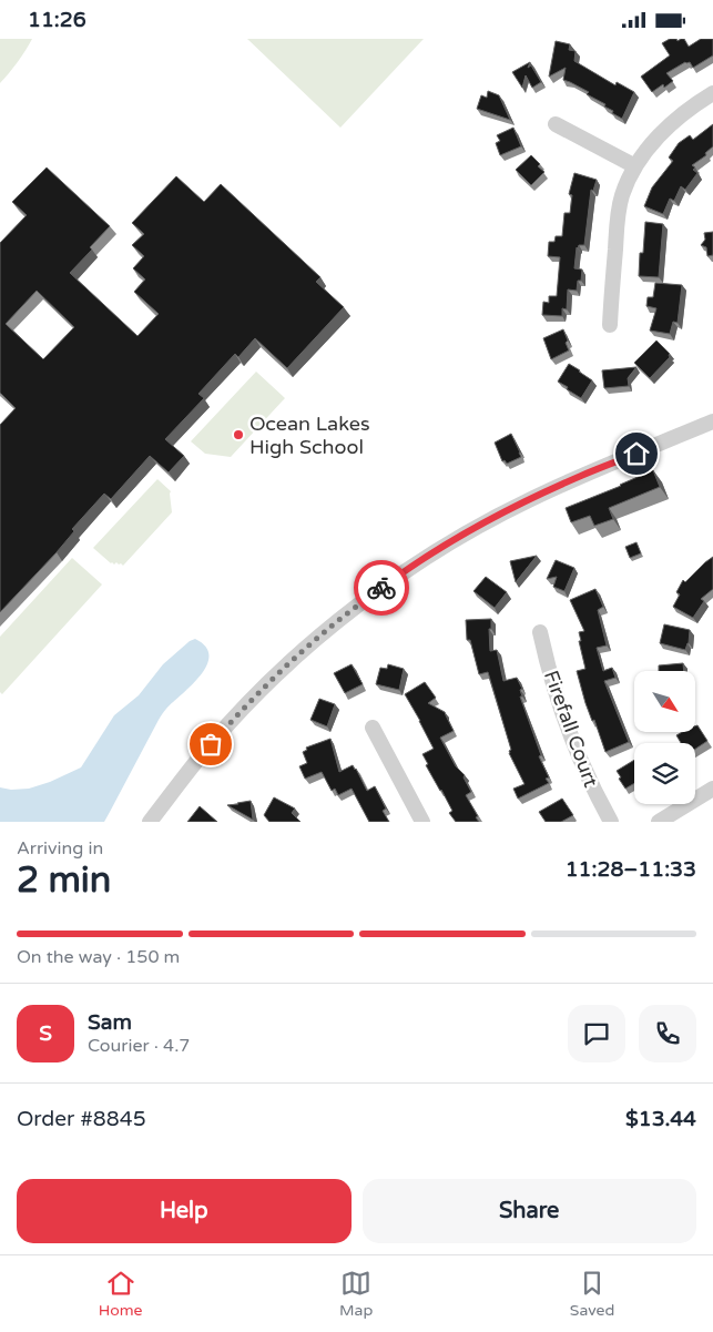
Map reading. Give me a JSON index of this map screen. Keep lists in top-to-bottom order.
{
  "streets": {
    "street": ["Firefall Court"]
  },
  "places": ["Ocean Lakes High School"],
  "north": "bottom right",
  "page": {
    "status": "11:26",
    "heading": ["2 min", "Arriving in", "11:28–11:33"],
    "panel": [
      "Sam",
      "Courier · 4.7",
      "Order #8845",
      "$13.44"
    ],
    "bar": "On the way · 150 m",
    "round": "S",
    "buttons": ["Help", "Share"],
    "tabs": ["Home", "Map", "Saved"]
  }
}
